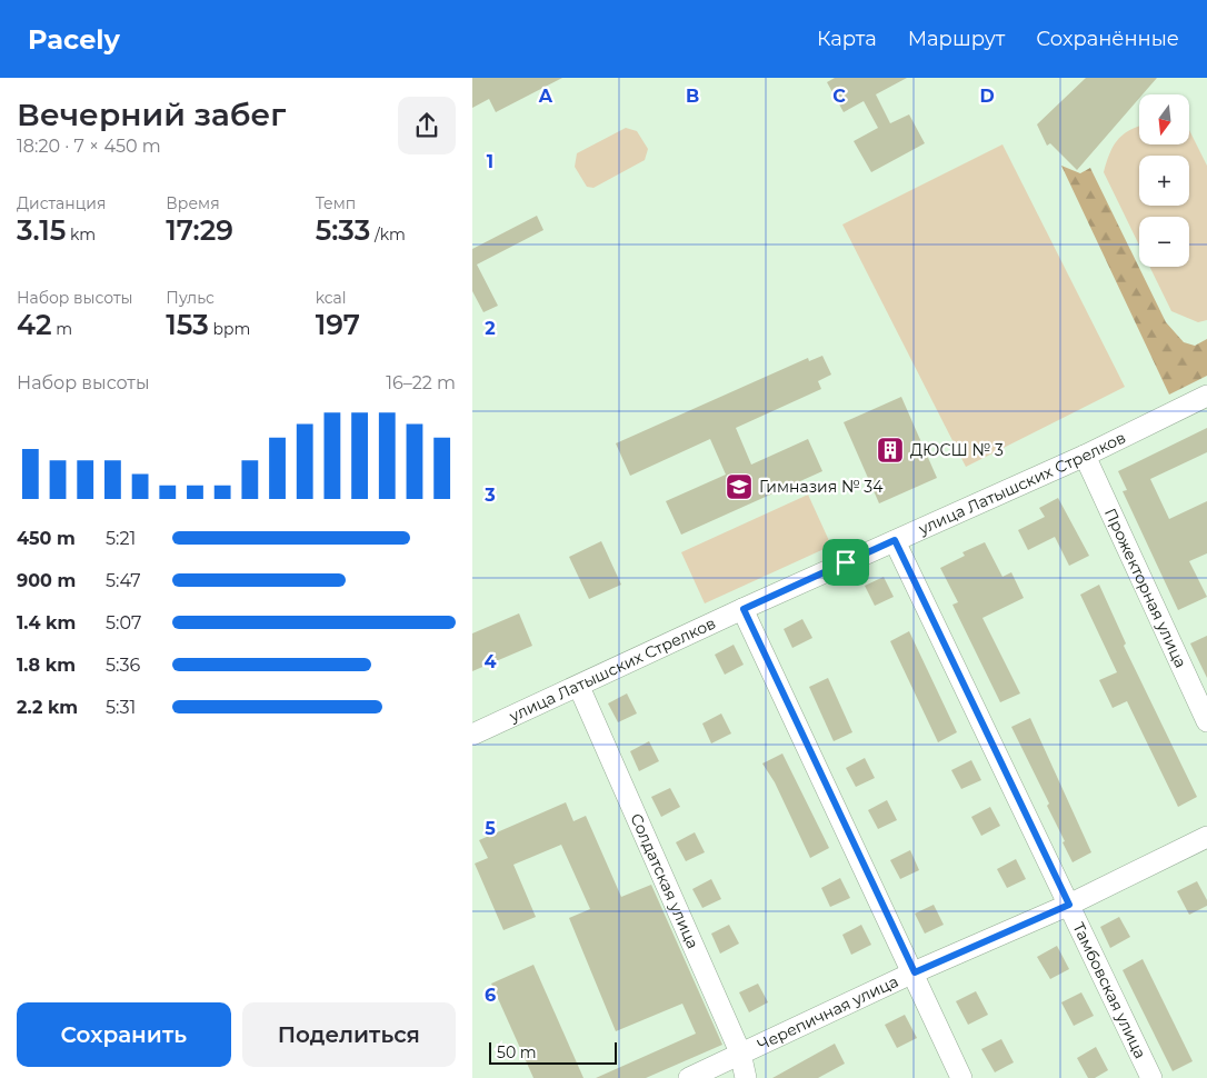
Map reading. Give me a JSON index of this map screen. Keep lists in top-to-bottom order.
{
  "streets": {
    "street": [
      "улица Латышских Стрелков",
      "Прожекторная улица",
      "Солдатская улица",
      "Тамбовская улица",
      "Черепичная улица"
    ]
  },
  "crossings": [
    ["улица Латышских Стрелков", "Прожекторная улица"],
    ["улица Латышских Стрелков", "Солдатская улица"],
    ["улица Латышских Стрелков", "Тамбовская улица"],
    ["Солдатская улица", "Черепичная улица"],
    ["Тамбовская улица", "Черепичная улица"]
  ],
  "places": {
    "building": ["ДЮСШ № 3"],
    "school or university": ["Гимназия № 34"]
  },
  "scale_bar": "50 m",
  "north": "bottom",
  "page": {
    "header": "Pacely",
    "nav": ["Карта", "Маршрут", "Сохранённые"],
    "heading": ["Вечерний забег", "18:20 · 7 × 450 m"],
    "map_buttons": ["+", "−"],
    "stats": [
      ["Дистанция", "3.15 km"],
      ["Время", "17:29"],
      ["Темп", "5:33 /km"],
      ["Набор высоты", "42 m"],
      ["Пульс", "153 bpm"],
      ["kcal", "197"]
    ],
    "chart": ["Набор высоты", "16–22 m"],
    "list": [
      {
        "name": "450 m",
        "note": "5:21"
      },
      {
        "name": "900 m",
        "note": "5:47"
      },
      {
        "name": "1.4 km",
        "note": "5:07"
      },
      {
        "name": "1.8 km",
        "note": "5:36"
      },
      {
        "name": "2.2 km",
        "note": "5:31"
      }
    ],
    "buttons": ["Сохранить", "Поделиться"],
    "scale": "50 m"
  },
  "grid": {
    "columns": [
      "A",
      "B",
      "C",
      "D"
    ],
    "rows": [
      "1",
      "2",
      "3",
      "4",
      "5",
      "6"
    ]
  }
}
